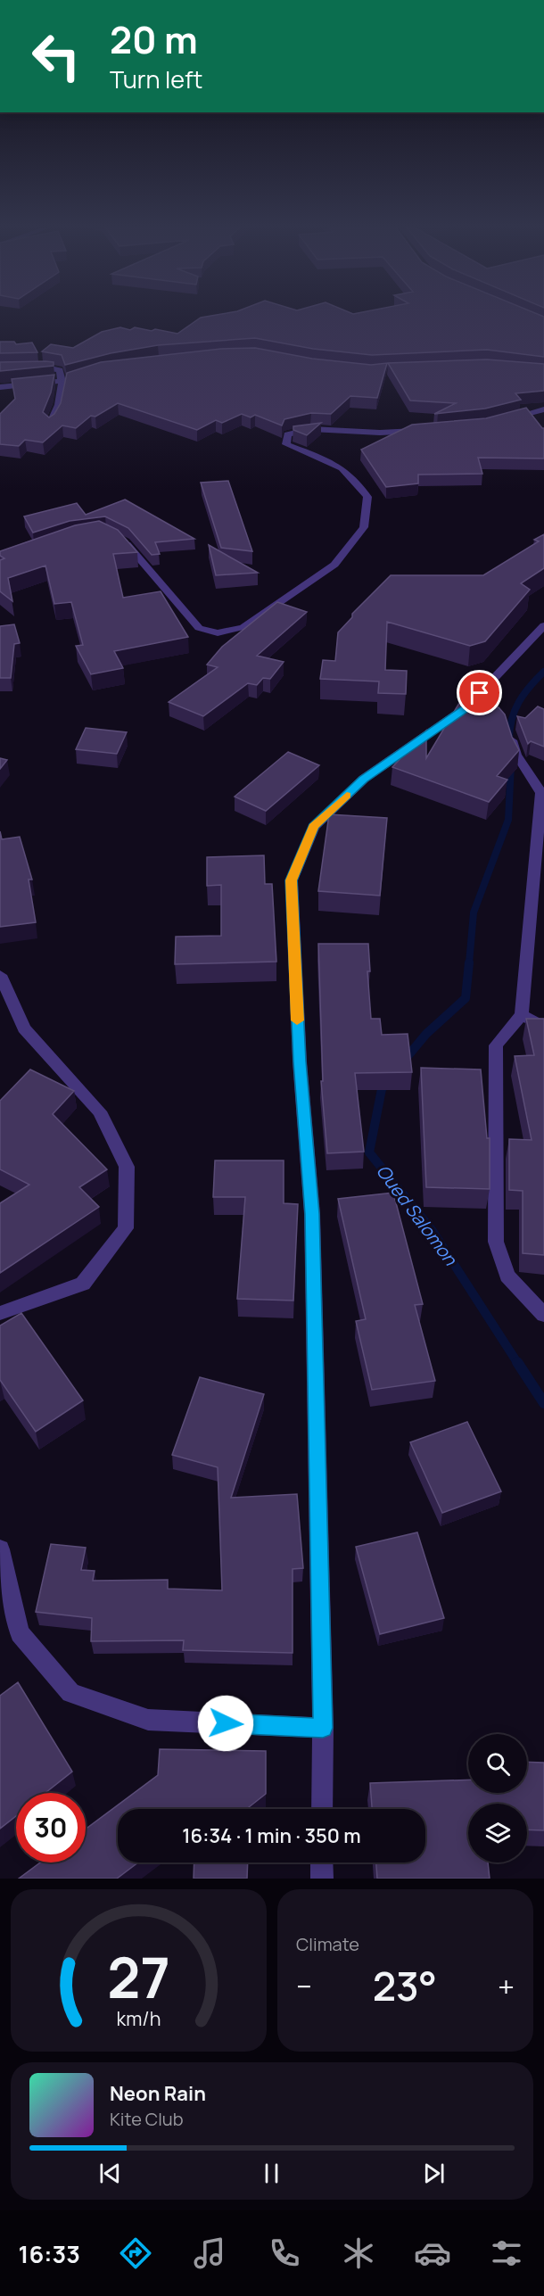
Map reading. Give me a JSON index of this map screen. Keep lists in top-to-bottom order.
{
  "water": ["Oued Salomon"],
  "page": {
    "turn": ["20 m", "Turn left"],
    "limit": "30",
    "trip": "16:34 · 1 min · 350 m",
    "tile": "Climate",
    "heat": ["−", "23°", "+"],
    "song": ["Neon Rain", "Kite Club"],
    "tabs": "16:33",
    "gauge": ["27", "km/h"]
  }
}
